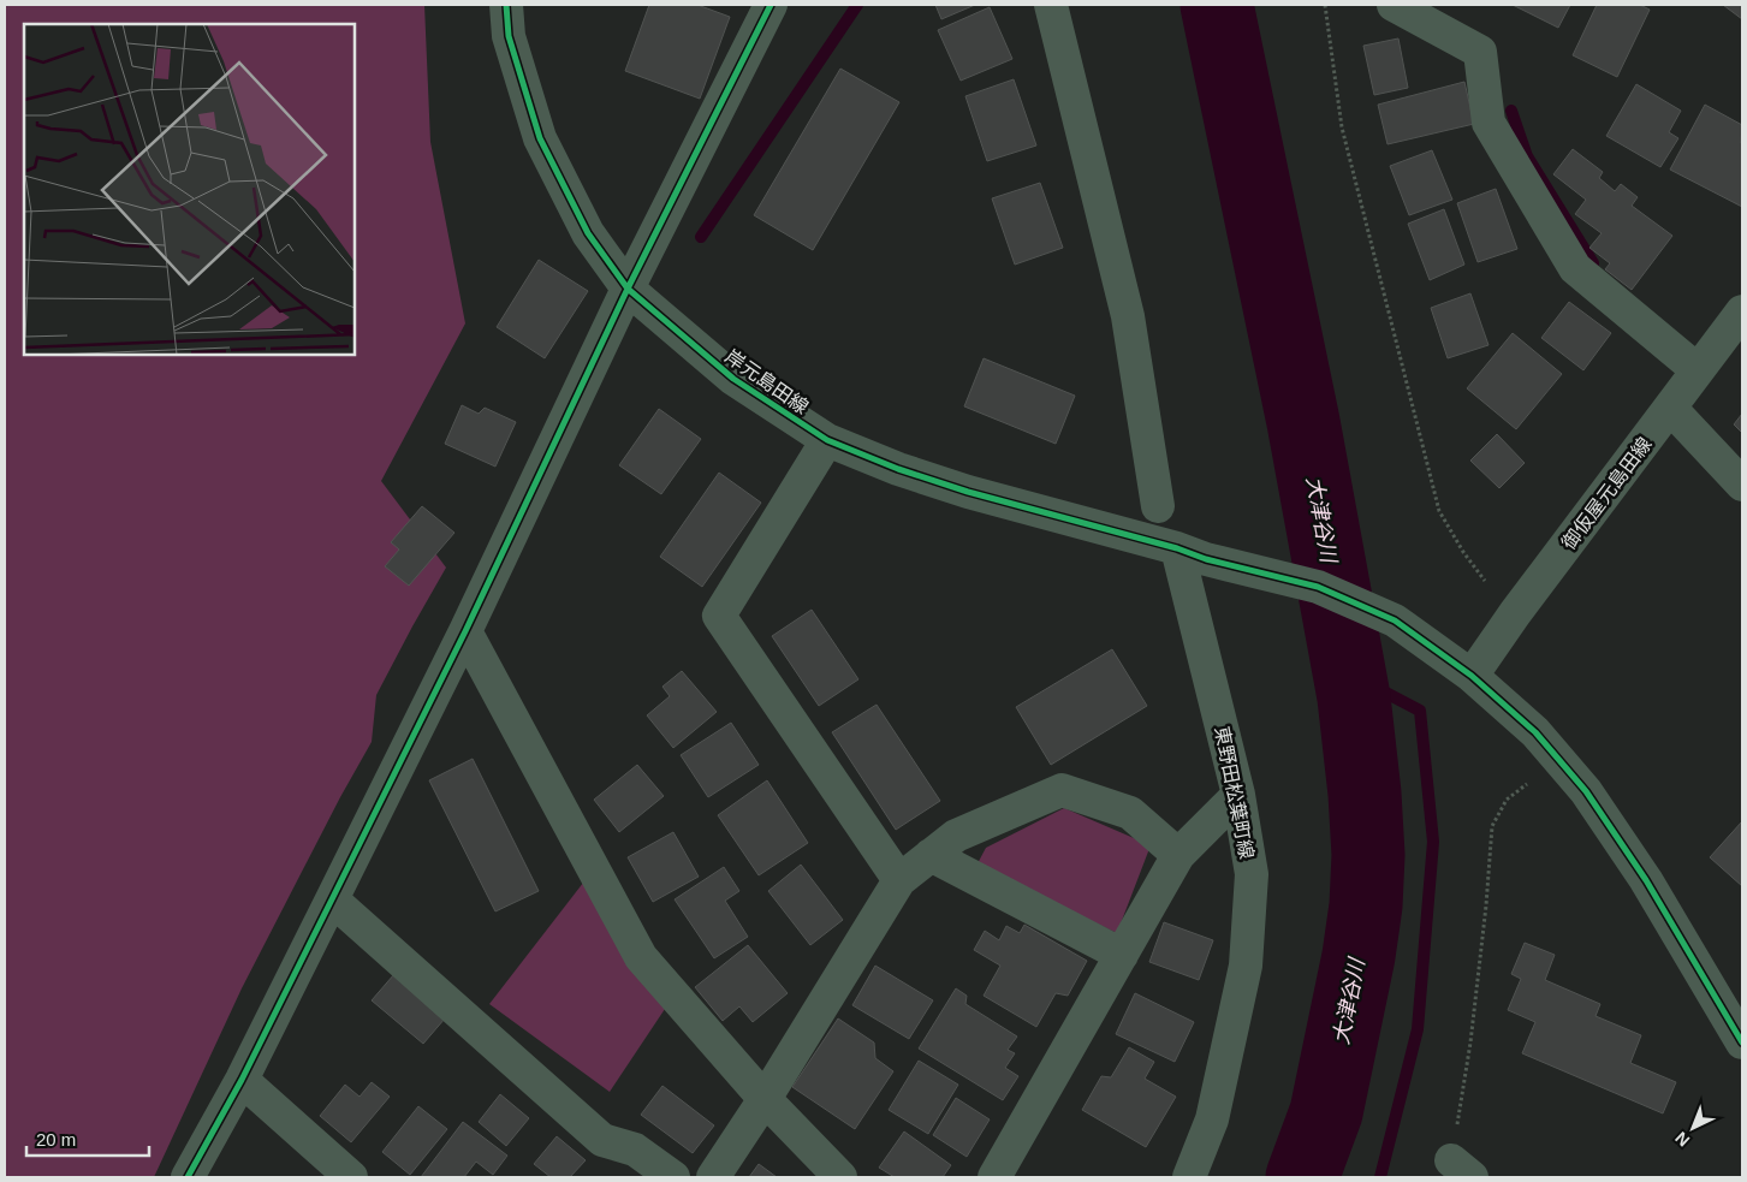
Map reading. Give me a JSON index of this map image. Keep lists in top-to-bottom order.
{
  "streets": {
    "street": ["岸元島田線", "御仮屋元島田線", "東野田松葉町線"]
  },
  "crossings": [
    ["岸元島田線", "御仮屋元島田線"],
    ["岸元島田線", "東野田松葉町線"]
  ],
  "water": ["大津谷川"],
  "scale_bar": "20 m",
  "north": "bottom left"
}
